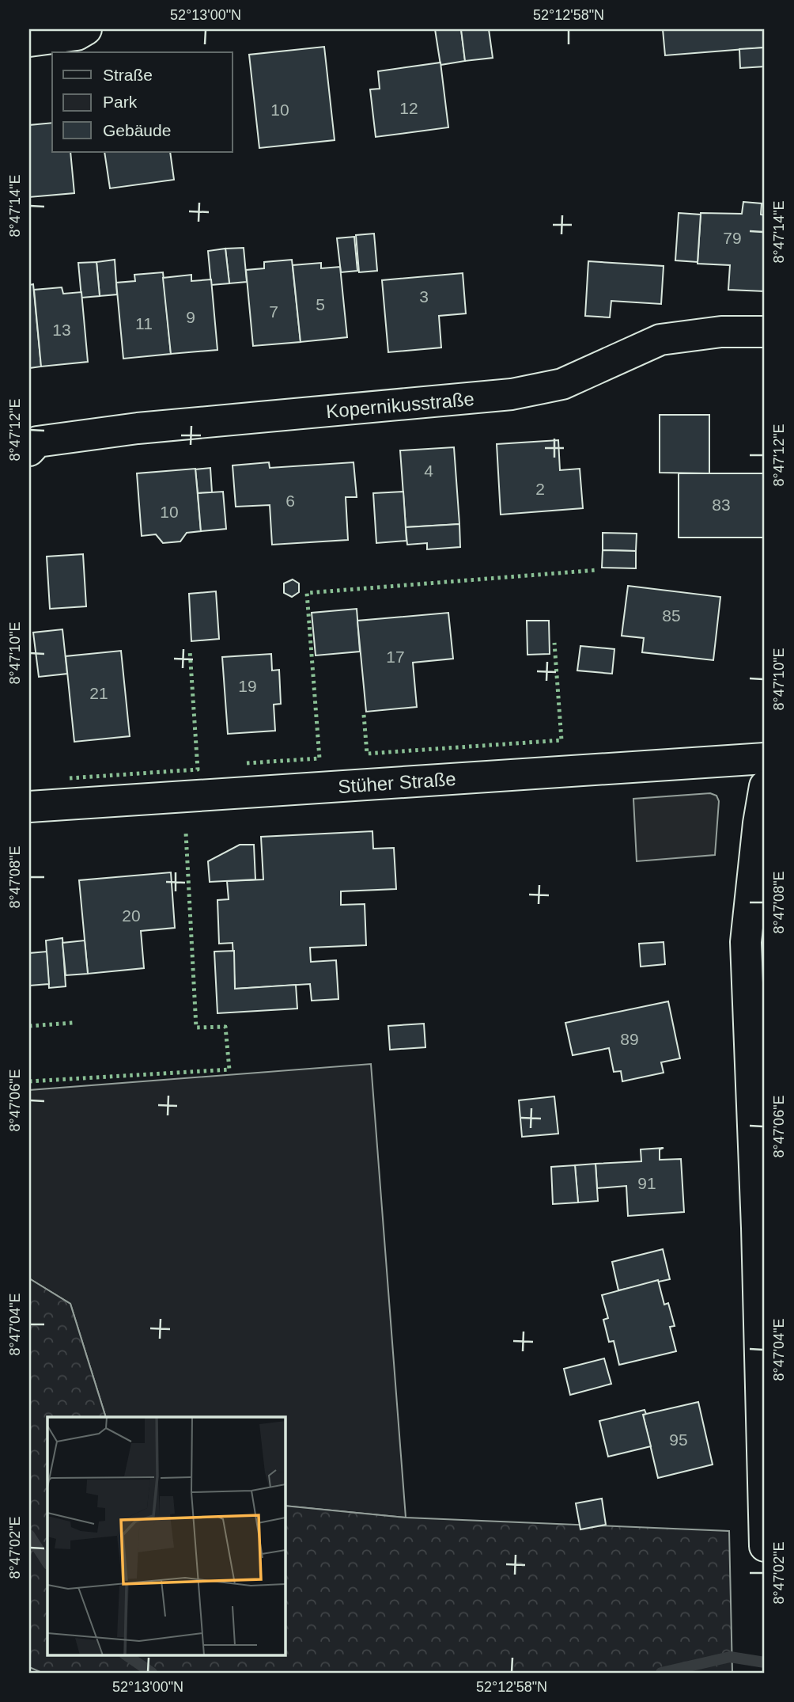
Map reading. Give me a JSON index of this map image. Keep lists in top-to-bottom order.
{
  "streets": {
    "street": ["Kopernikusstraße", "Stüher Straße"]
  },
  "house_numbers": [
    "12",
    "10",
    "79",
    "3",
    "5",
    "7",
    "9",
    "11",
    "13",
    "4",
    "2",
    "6",
    "83",
    "10",
    "85",
    "17",
    "19",
    "21",
    "20",
    "89",
    "91",
    "95"
  ],
  "legend": ["Straße", "Park", "Gebäude"],
  "coordinates": [
    "52°13'00\"N",
    "52°12'58\"N",
    "8°47'14\"E",
    "8°47'12\"E",
    "8°47'10\"E",
    "8°47'08\"E",
    "8°47'06\"E",
    "8°47'04\"E",
    "8°47'02\"E"
  ]
}
